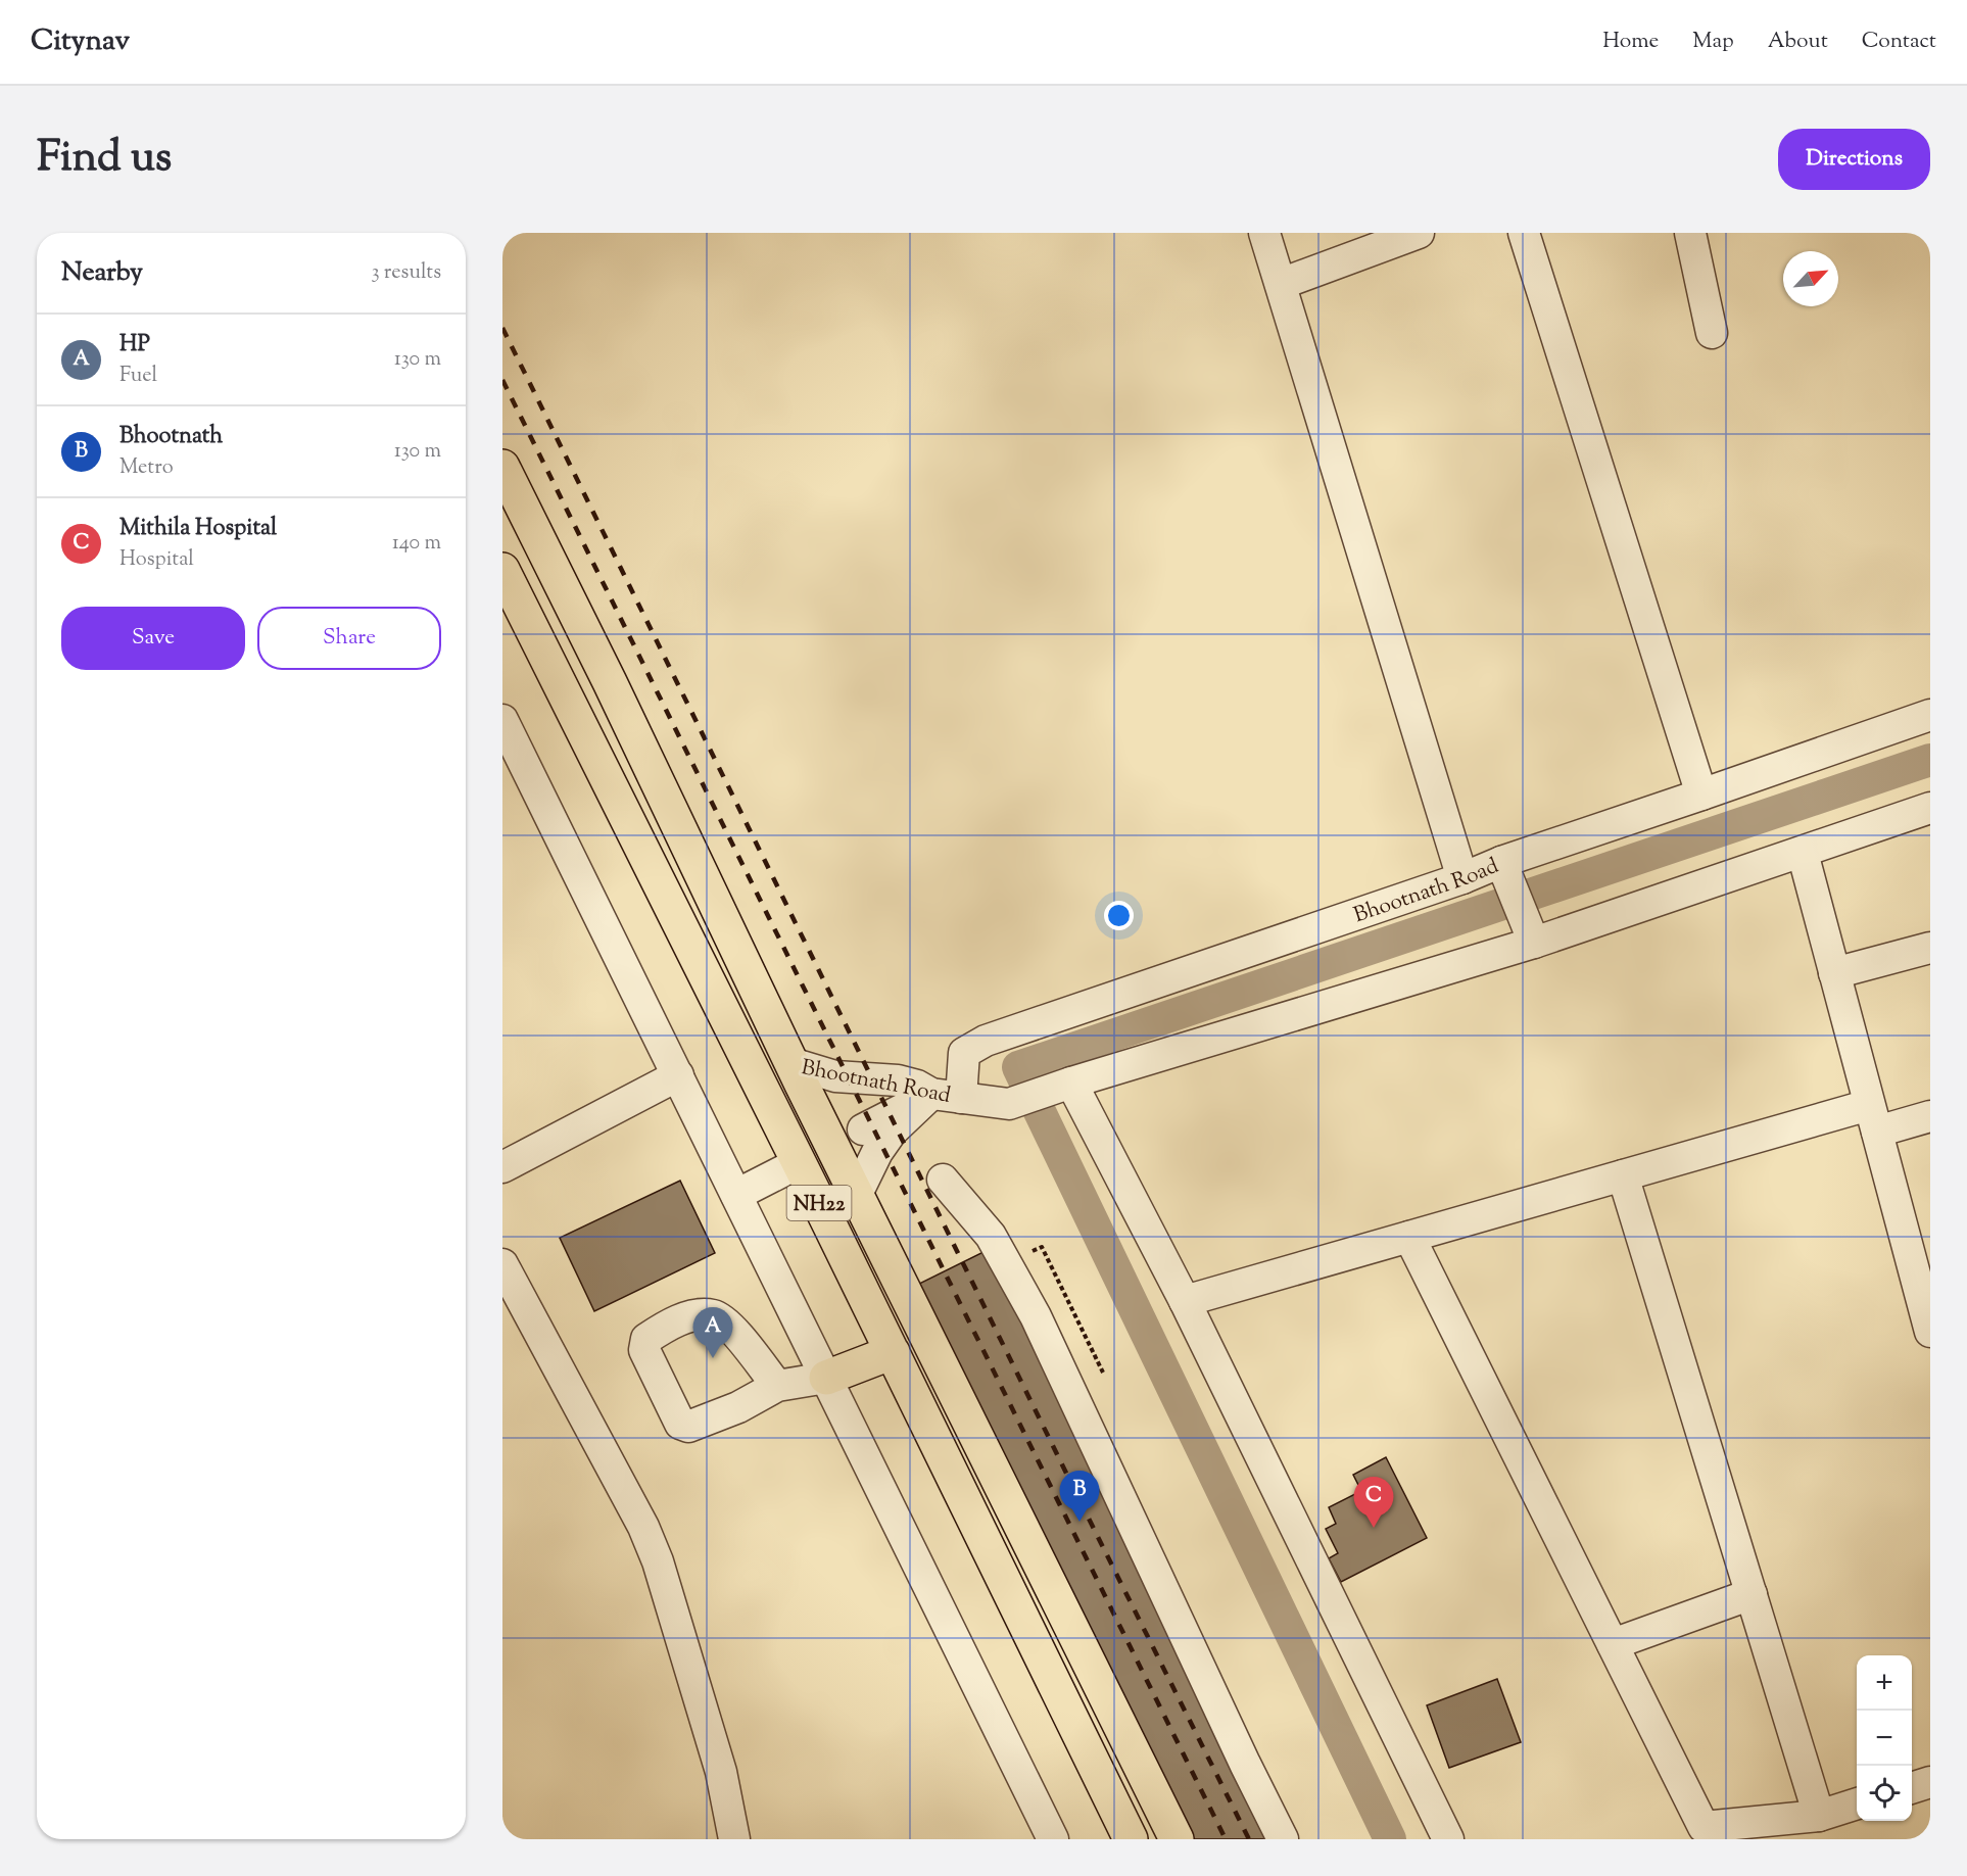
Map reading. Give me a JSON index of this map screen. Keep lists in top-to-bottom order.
{
  "streets": {
    "highway": ["NH22"],
    "street": ["Bhootnath Road"]
  },
  "crossings": [
    ["Bhootnath Road", "NH22"]
  ],
  "north": "top right",
  "page": {
    "header": "Citynav",
    "nav": [
      "Home",
      "Map",
      "About",
      "Contact"
    ],
    "title": "Find us",
    "buttons": [
      "Directions",
      ["Save", "Share"]
    ],
    "heading": ["Nearby", "3 results"],
    "list": [
      {
        "mark": "A",
        "name": "HP",
        "note": "Fuel",
        "value": "130 m"
      },
      {
        "mark": "B",
        "name": "Bhootnath",
        "note": "Metro",
        "value": "130 m"
      },
      {
        "mark": "C",
        "name": "Mithila Hospital",
        "note": "Hospital",
        "value": "140 m"
      }
    ],
    "pins": ["A", "B", "C"],
    "map_buttons": ["+", "−"]
  }
}
